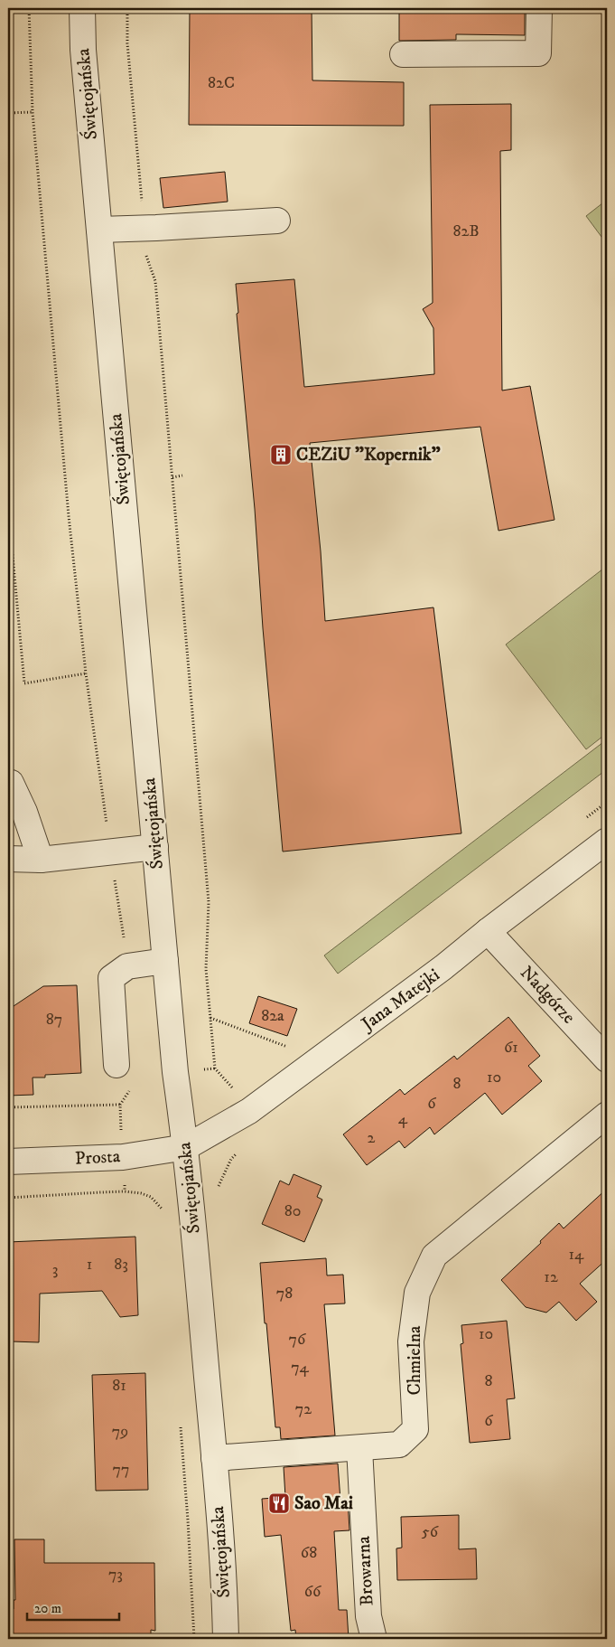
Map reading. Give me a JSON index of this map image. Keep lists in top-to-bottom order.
{
  "streets": {
    "street": [
      "Świętojańska",
      "Nadgórze",
      "Jana Matejki",
      "Prosta",
      "Chmielna",
      "Browarna"
    ]
  },
  "crossings": [
    ["Świętojańska", "Jana Matejki"],
    ["Świętojańska", "Prosta"],
    ["Świętojańska", "Chmielna"],
    ["Nadgórze", "Jana Matejki"],
    ["Jana Matejki", "Prosta"],
    ["Chmielna", "Browarna"]
  ],
  "places": {
    "building": ["CEZiU \"Kopernik\""],
    "restaurant": ["Sao Mai"]
  },
  "house_numbers": [
    "82C",
    "82B",
    "82a",
    "87",
    "61",
    "10",
    "8",
    "6",
    "4",
    "2",
    "80",
    "14",
    "1",
    "83",
    "3",
    "12",
    "78",
    "10",
    "76",
    "74",
    "8",
    "81",
    "72",
    "6",
    "79",
    "77",
    "56",
    "68",
    "73",
    "66"
  ],
  "scale_bar": "20 m"
}
